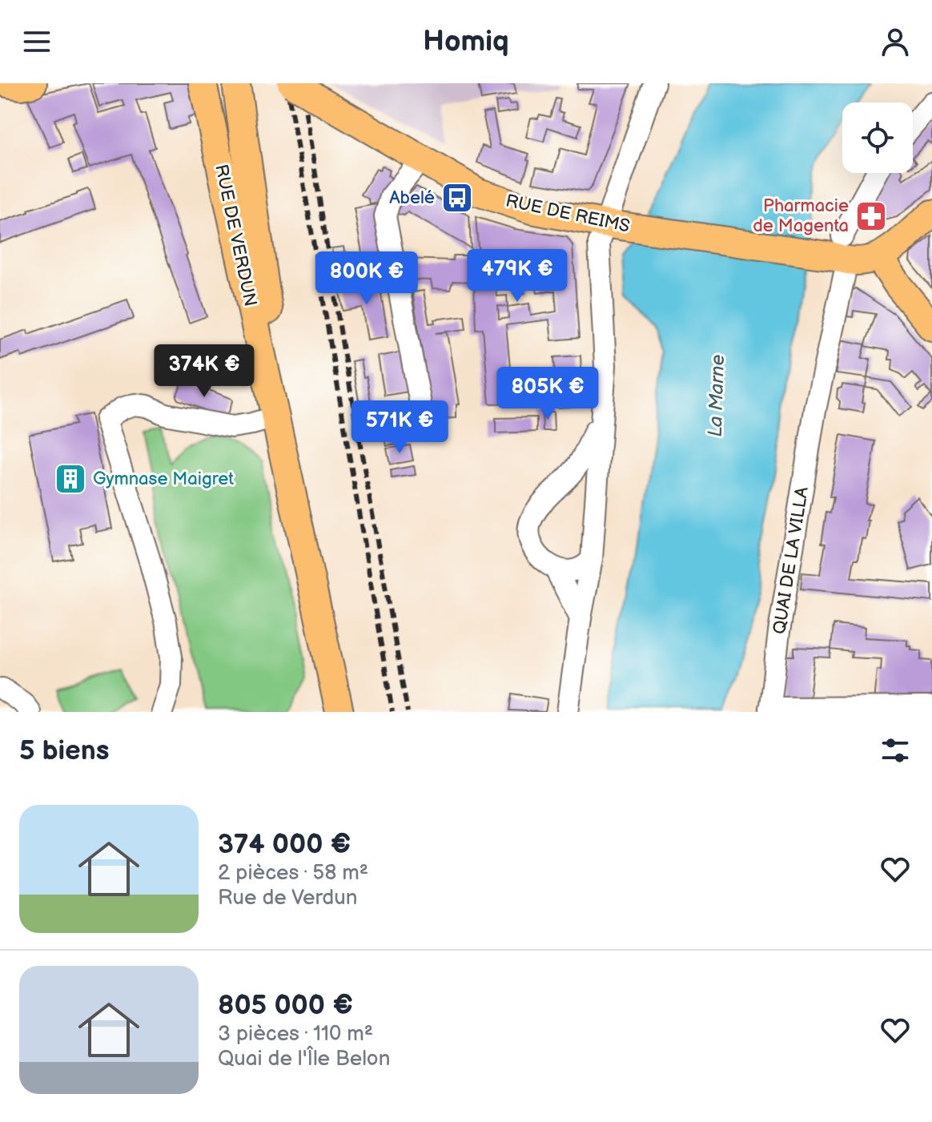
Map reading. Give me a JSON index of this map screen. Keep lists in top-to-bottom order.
{
  "streets": {
    "main road": ["RUE DE REIMS", "RUE DE VERDUN"],
    "street": ["QUAI DE LA VILLA"]
  },
  "crossings": [
    ["RUE DE REIMS", "QUAI DE LA VILLA"]
  ],
  "water": ["La Marne"],
  "places": {
    "bus stop": ["Abelé"],
    "pharmacy": ["Pharmacie de Magenta"],
    "building": ["Gymnase Maigret"]
  },
  "page": {
    "header": "Homiq",
    "price": [
      "479K €",
      "800K €",
      "374K €",
      "805K €",
      "571K €"
    ],
    "heading": "5 biens",
    "list": [
      {
        "name": "374 000 €",
        "note": "2 pièces · 58 m² · Rue de Verdun"
      },
      {
        "name": "805 000 €",
        "note": "3 pièces · 110 m² · Quai de l'Île Belon"
      }
    ]
  }
}
